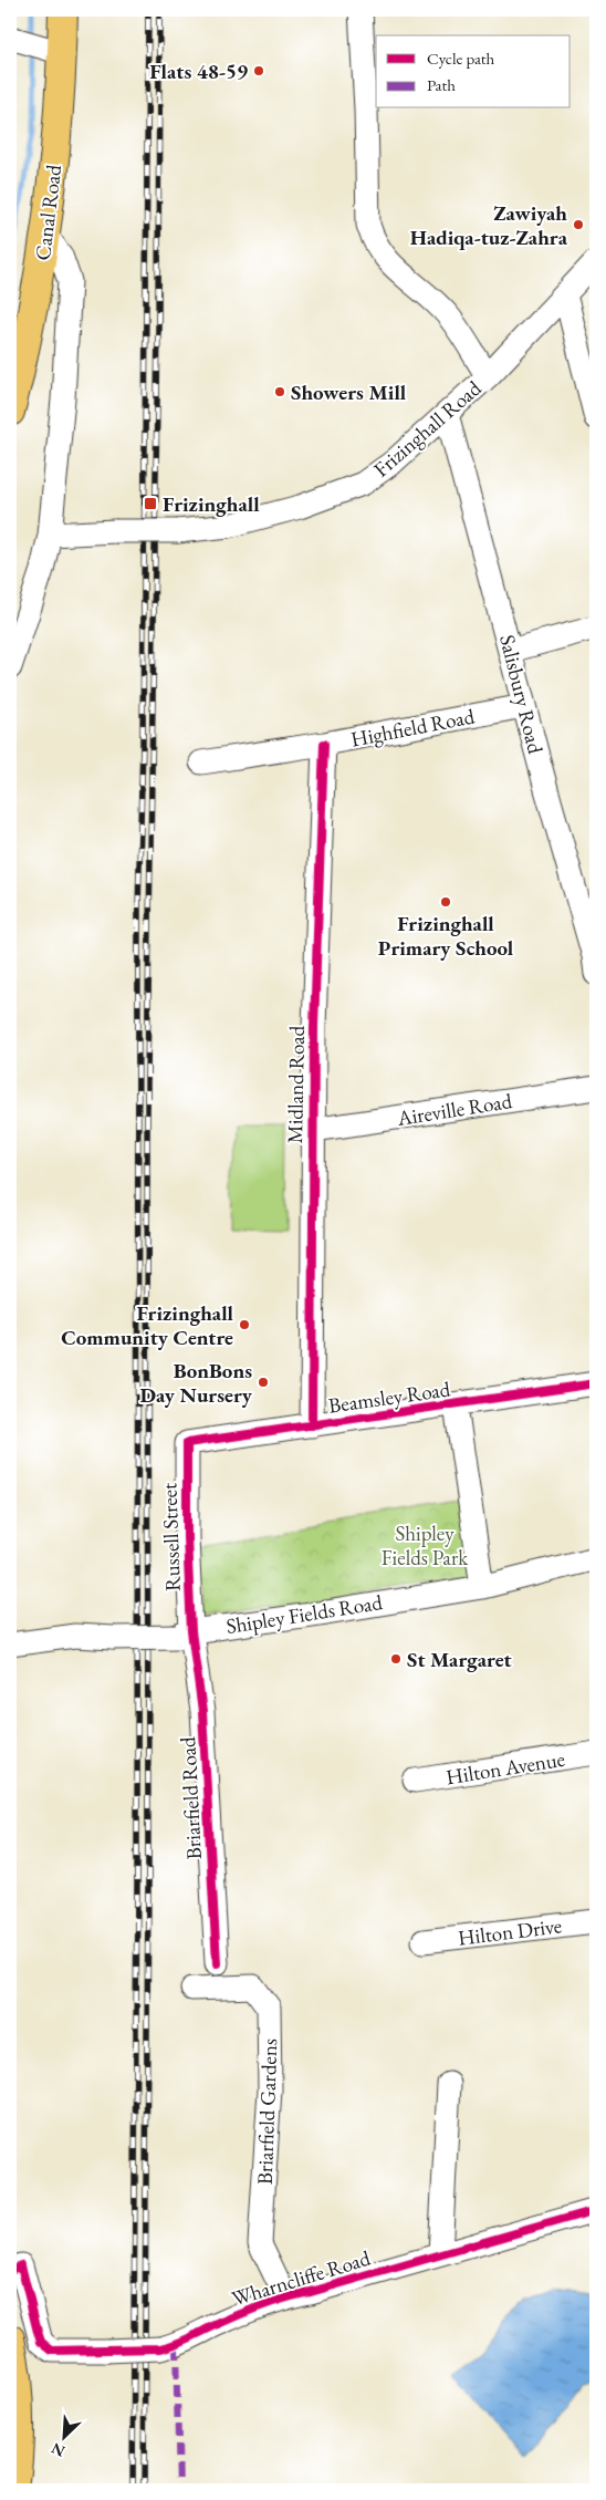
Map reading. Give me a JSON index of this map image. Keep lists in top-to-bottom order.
{
  "streets": {
    "main road": ["Canal Road"],
    "street": [
      "Frizinghall Road",
      "Salisbury Road",
      "Highfield Road",
      "Midland Road",
      "Aireville Road",
      "Beamsley Road",
      "Russell Street",
      "Shipley Fields Road",
      "Hilton Avenue",
      "Briarfield Road",
      "Hilton Drive",
      "Briarfield Gardens",
      "Wharncliffe Road"
    ]
  },
  "crossings": [
    ["Frizinghall Road", "Salisbury Road"],
    ["Salisbury Road", "Highfield Road"],
    ["Highfield Road", "Midland Road"],
    ["Midland Road", "Aireville Road"],
    ["Midland Road", "Beamsley Road"],
    ["Beamsley Road", "Russell Street"],
    ["Russell Street", "Shipley Fields Road"],
    ["Russell Street", "Briarfield Road"],
    ["Shipley Fields Road", "Briarfield Road"],
    ["Briarfield Gardens", "Wharncliffe Road"]
  ],
  "parks": ["Shipley Fields Park"],
  "places": {
    "other": [
      "Flats 48-59",
      "Zawiyah Hadiqa-tuz-Zahra",
      "Showers Mill",
      "Frizinghall Primary School",
      "Frizinghall Community Centre",
      "BonBons Day Nursery",
      "St Margaret"
    ],
    "transit": ["Frizinghall"]
  },
  "legend": ["Cycle path", "Path"],
  "north": "bottom left"
}
